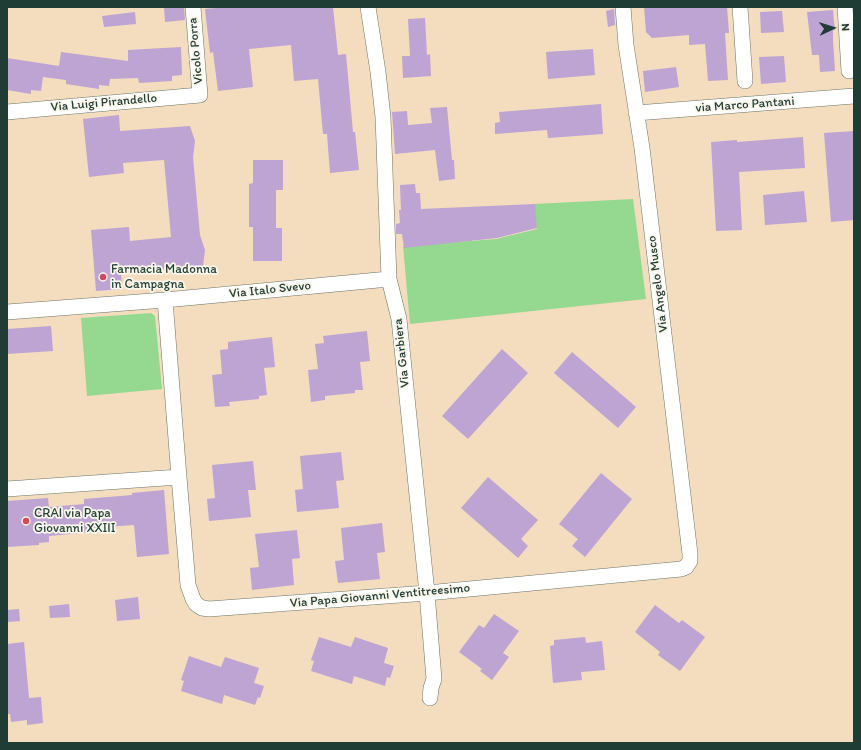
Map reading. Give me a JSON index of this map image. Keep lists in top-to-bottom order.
{
  "streets": {
    "street": [
      "Vicolo Porra",
      "Via Luigi Pirandello",
      "via Marco Pantani",
      "Via Angelo Musco",
      "Via Italo Svevo",
      "Via Garbiera",
      "Via Papa Giovanni Ventitreesimo"
    ]
  },
  "crossings": [
    ["Vicolo Porra", "Via Luigi Pirandello"],
    ["via Marco Pantani", "Via Angelo Musco"],
    ["Via Angelo Musco", "Via Papa Giovanni Ventitreesimo"],
    ["Via Italo Svevo", "Via Garbiera"],
    ["Via Italo Svevo", "Via Papa Giovanni Ventitreesimo"],
    ["Via Garbiera", "Via Papa Giovanni Ventitreesimo"]
  ],
  "places": ["Farmacia Madonna in Campagna", "CRAI via Papa Giovanni XXIII"],
  "north": "right"
}
